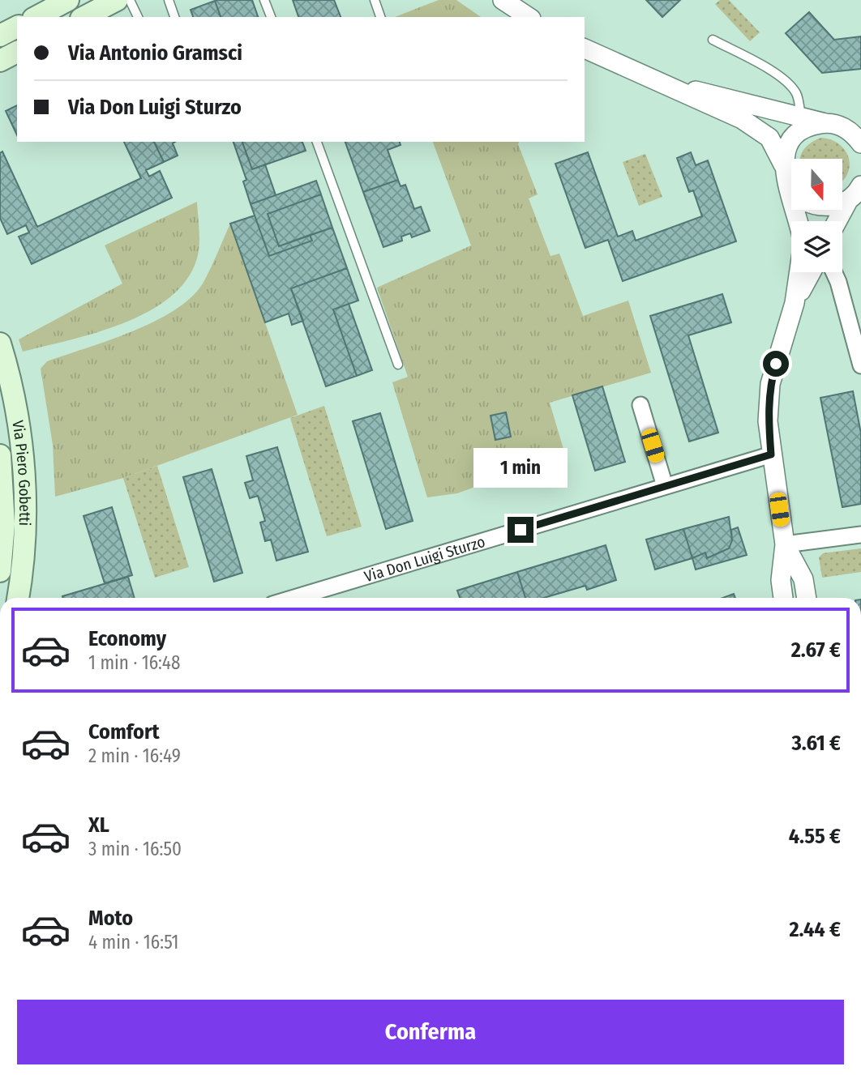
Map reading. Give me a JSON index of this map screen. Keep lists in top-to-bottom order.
{
  "streets": {
    "main road": ["Via Piero Gobetti"],
    "street": ["Via Don Luigi Sturzo"]
  },
  "north": "bottom",
  "page": {
    "banner": ["Via Antonio Gramsci", "Via Don Luigi Sturzo"],
    "bubble": "1 min",
    "list": [
      {
        "name": "Economy",
        "note": "1 min · 16:48",
        "value": "2.67 €"
      },
      {
        "name": "Comfort",
        "note": "2 min · 16:49",
        "value": "3.61 €"
      },
      {
        "name": "XL",
        "note": "3 min · 16:50",
        "value": "4.55 €"
      },
      {
        "name": "Moto",
        "note": "4 min · 16:51",
        "value": "2.44 €"
      }
    ],
    "buttons": "Conferma"
  }
}
